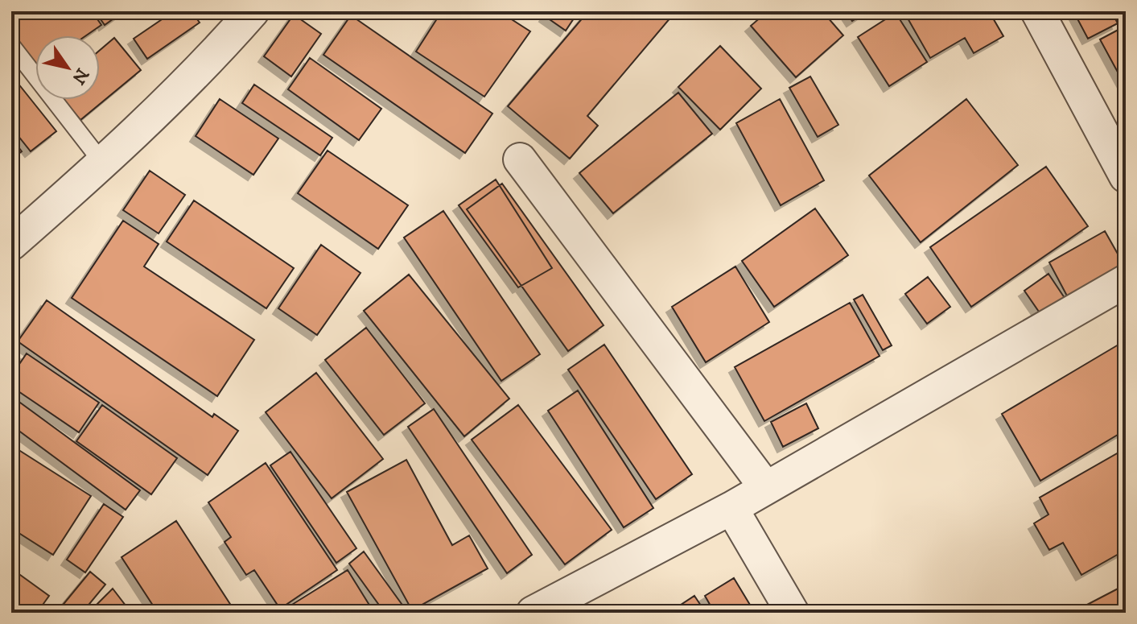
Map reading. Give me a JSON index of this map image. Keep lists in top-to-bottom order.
{
  "north": "bottom right"
}
